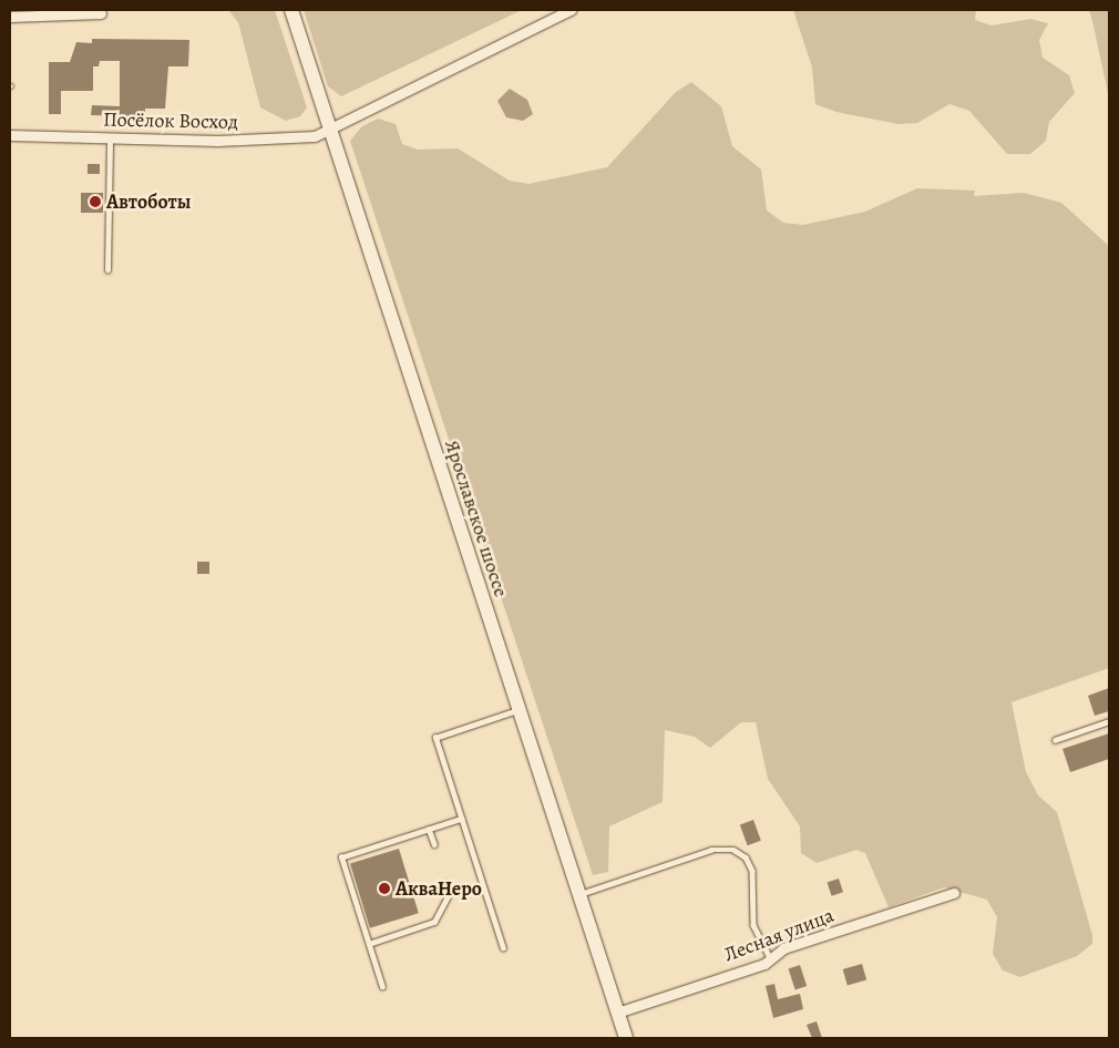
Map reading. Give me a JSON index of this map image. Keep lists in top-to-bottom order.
{
  "streets": {
    "main road": ["Ярославское шоссе"],
    "street": ["Посёлок Восход", "Лесная улица"]
  },
  "crossings": [
    ["Посёлок Восход", "Ярославское шоссе"],
    ["Ярославское шоссе", "Лесная улица"]
  ],
  "places": ["Автоботы", "АкваНеро"]
}
